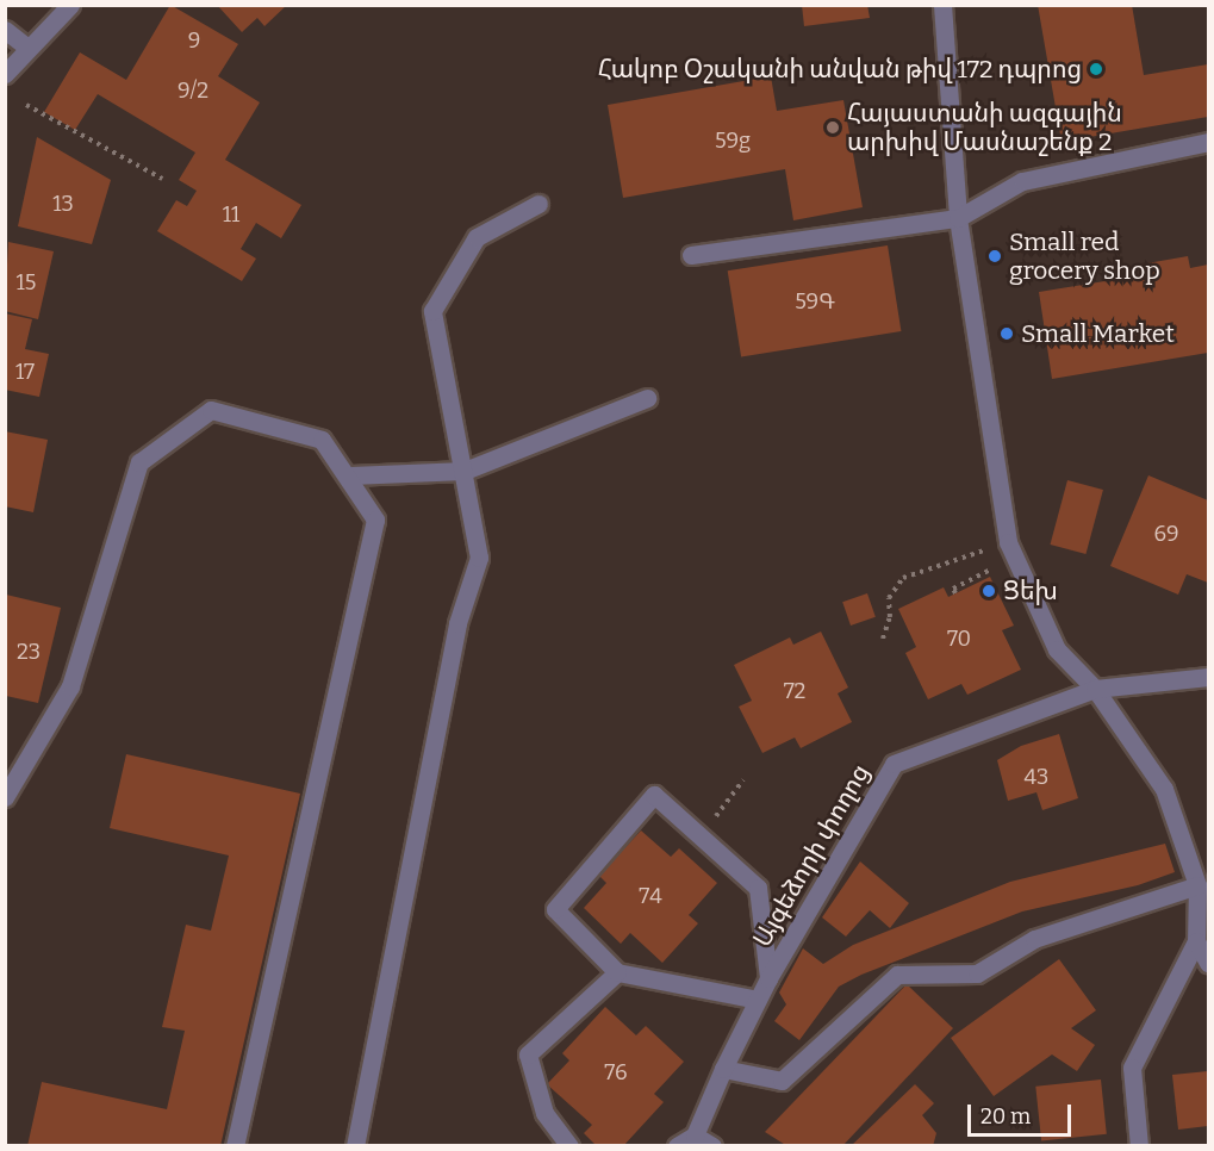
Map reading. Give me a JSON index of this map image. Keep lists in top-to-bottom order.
{
  "streets": {
    "street": ["Այգեձորի փողոց"]
  },
  "places": [
    "Հակոբ Օշականի անվան թիվ 172 դպրոց",
    "Հայաստանի ազգային արխիվ Մասնաշենք 2",
    "Small red grocery shop",
    "Small Market",
    "Ցեխ"
  ],
  "house_numbers": [
    "9",
    "9/2",
    "59g",
    "13",
    "11",
    "15",
    "59Գ",
    "17",
    "69",
    "70",
    "23",
    "72",
    "43",
    "74",
    "76"
  ],
  "scale_bar": "20 m"
}
